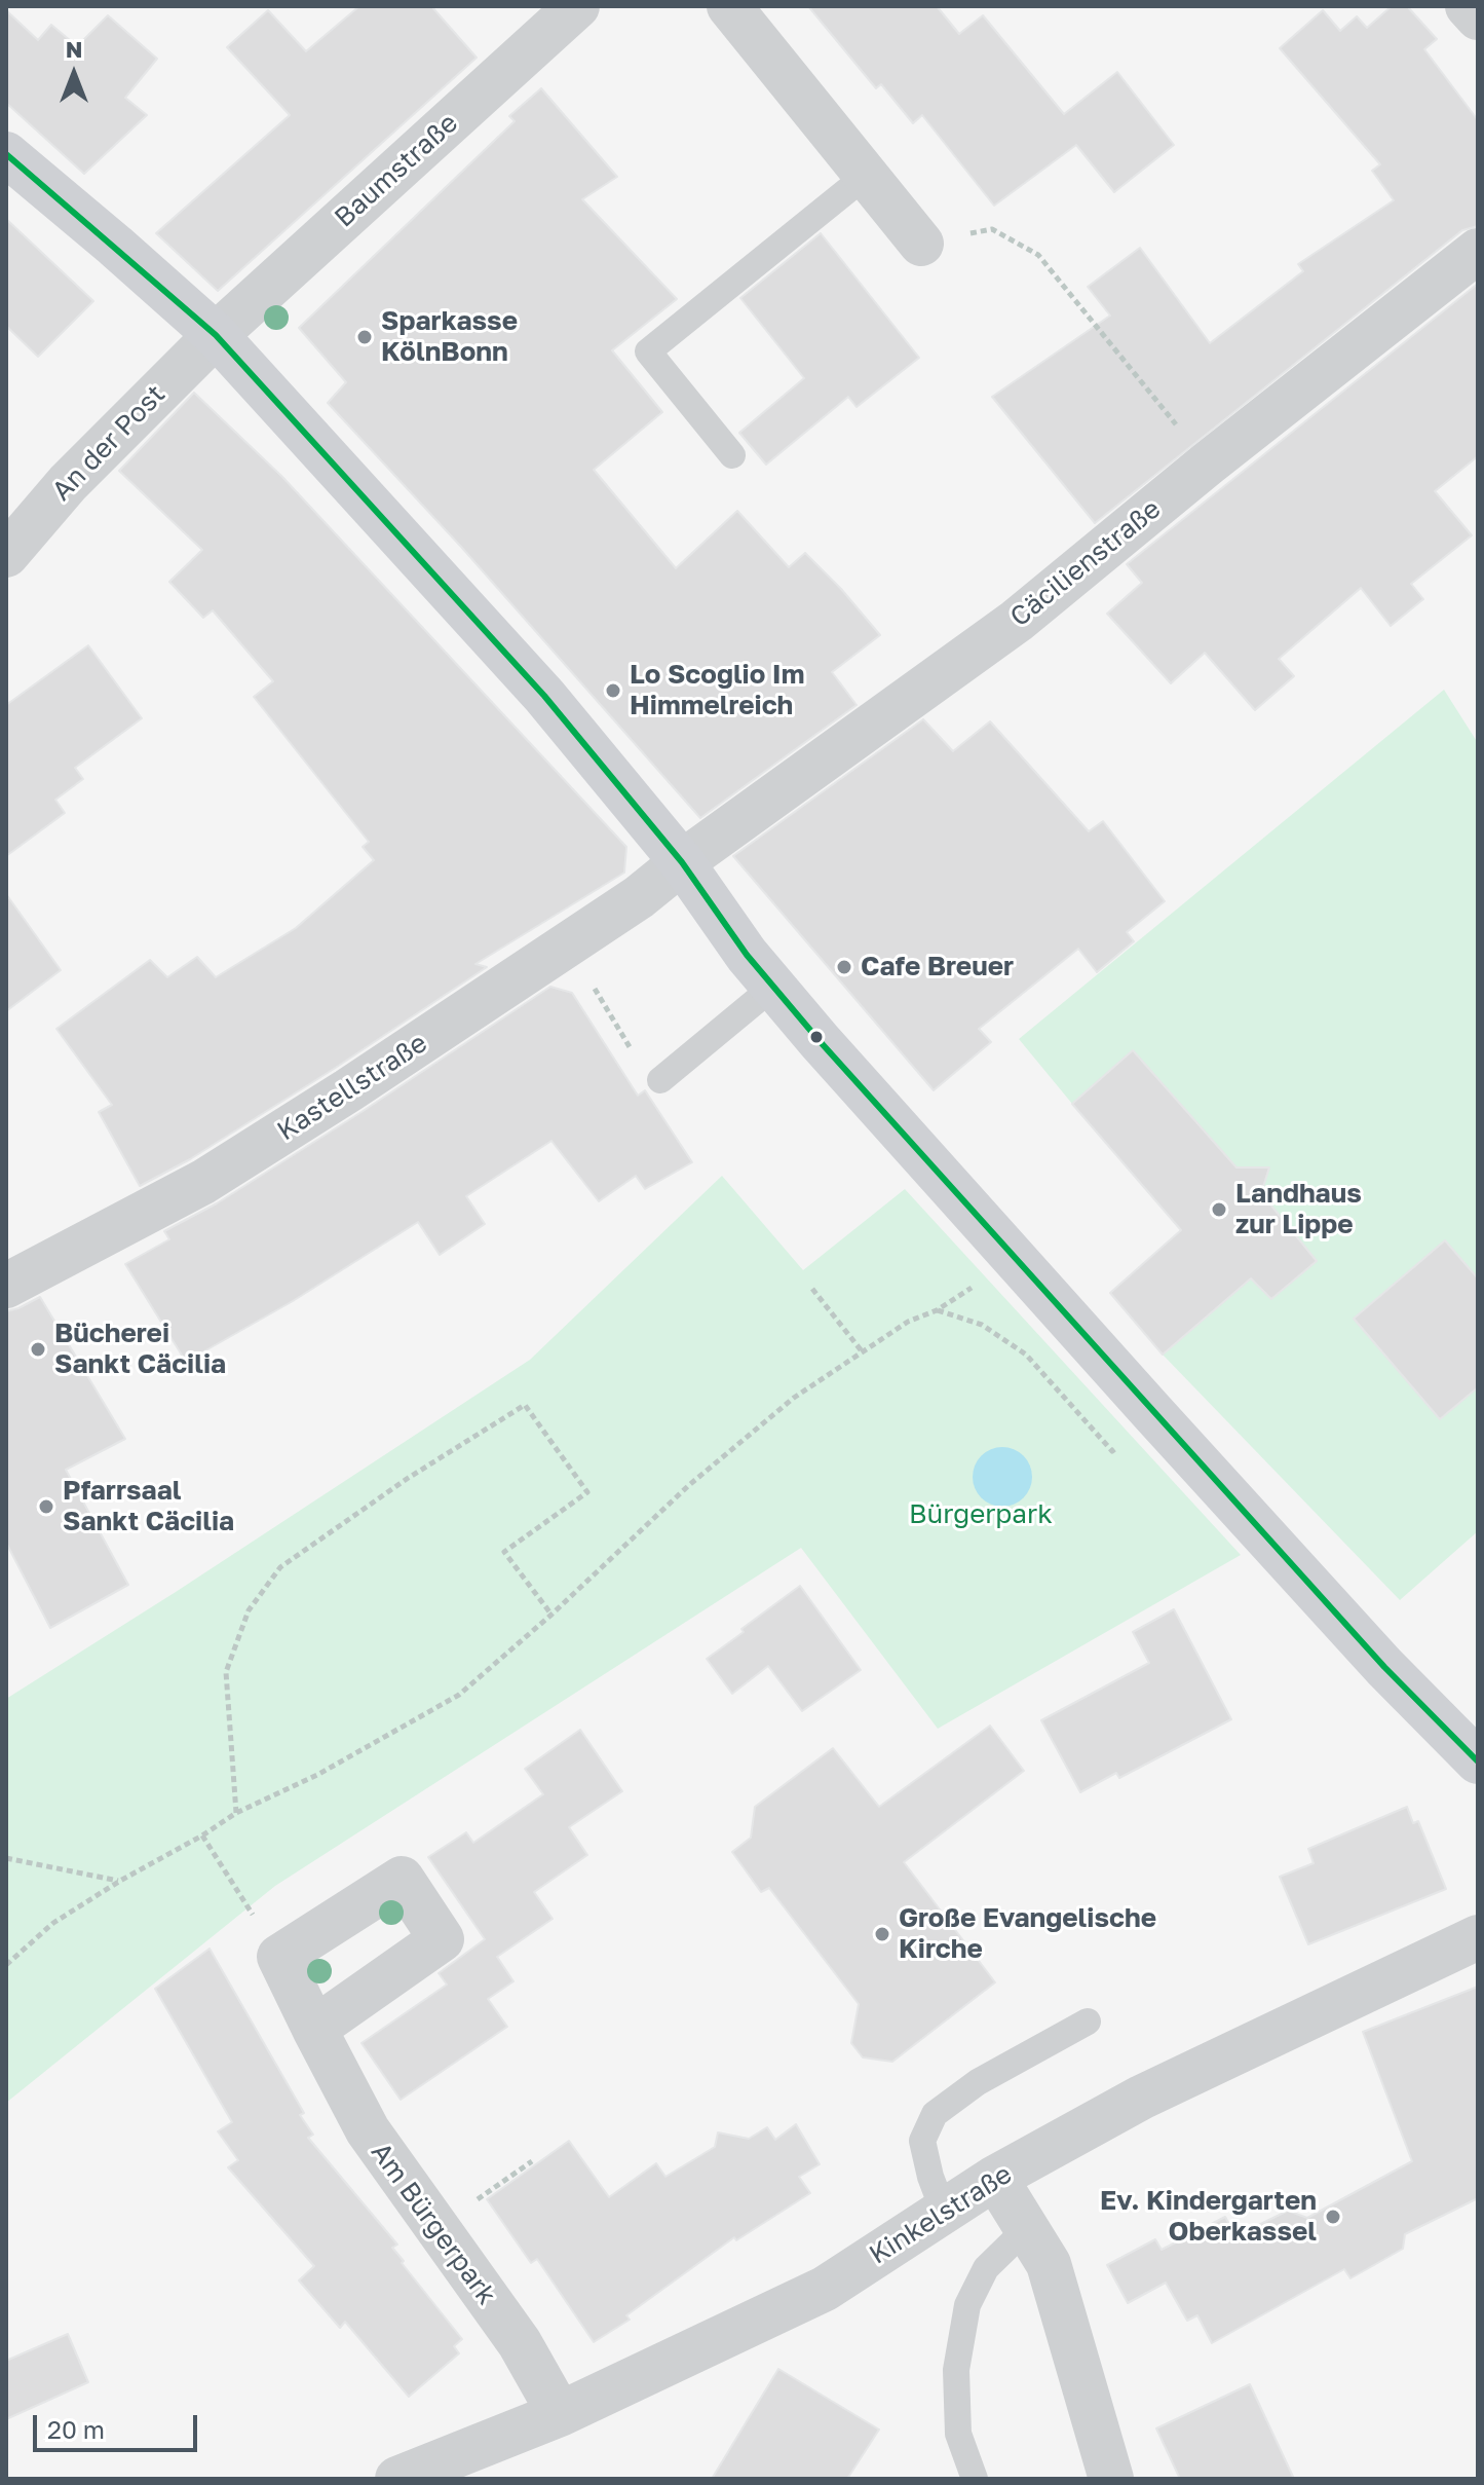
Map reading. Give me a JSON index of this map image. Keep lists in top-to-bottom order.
{
  "streets": {
    "street": [
      "Baumstraße",
      "An der Post",
      "Cäcilienstraße",
      "Kastellstraße",
      "Kinkelstraße",
      "Am Bürgerpark"
    ]
  },
  "crossings": [
    ["Baumstraße", "An der Post"],
    ["Cäcilienstraße", "Kastellstraße"],
    ["Kinkelstraße", "Am Bürgerpark"]
  ],
  "parks": ["Bürgerpark"],
  "places": [
    "Sparkasse KölnBonn",
    "Lo Scoglio Im Himmelreich",
    "Cafe Breuer",
    "Landhaus zur Lippe",
    "Bücherei Sankt Cäcilia",
    "Pfarrsaal Sankt Cäcilia",
    "Große Evangelische Kirche",
    "Ev. Kindergarten Oberkassel"
  ],
  "scale_bar": "20 m",
  "north": "top"
}
